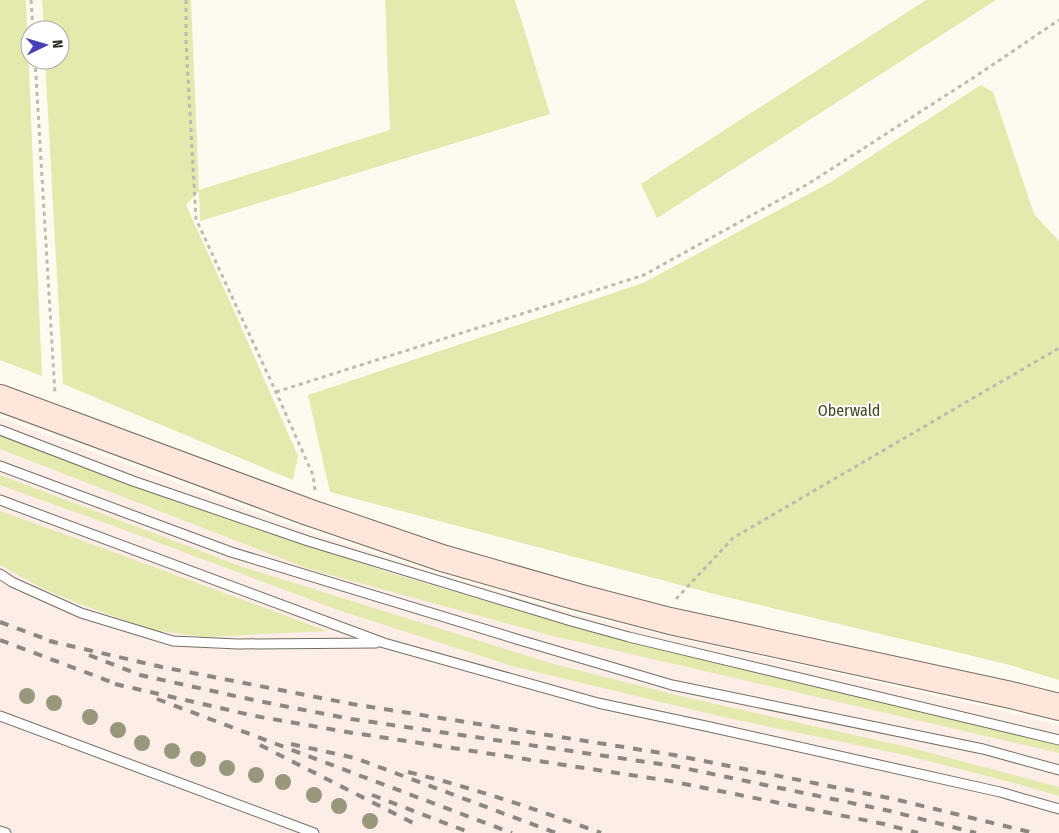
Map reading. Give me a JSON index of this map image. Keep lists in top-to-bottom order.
{
  "parks": ["Oberwald"],
  "north": "right"
}
